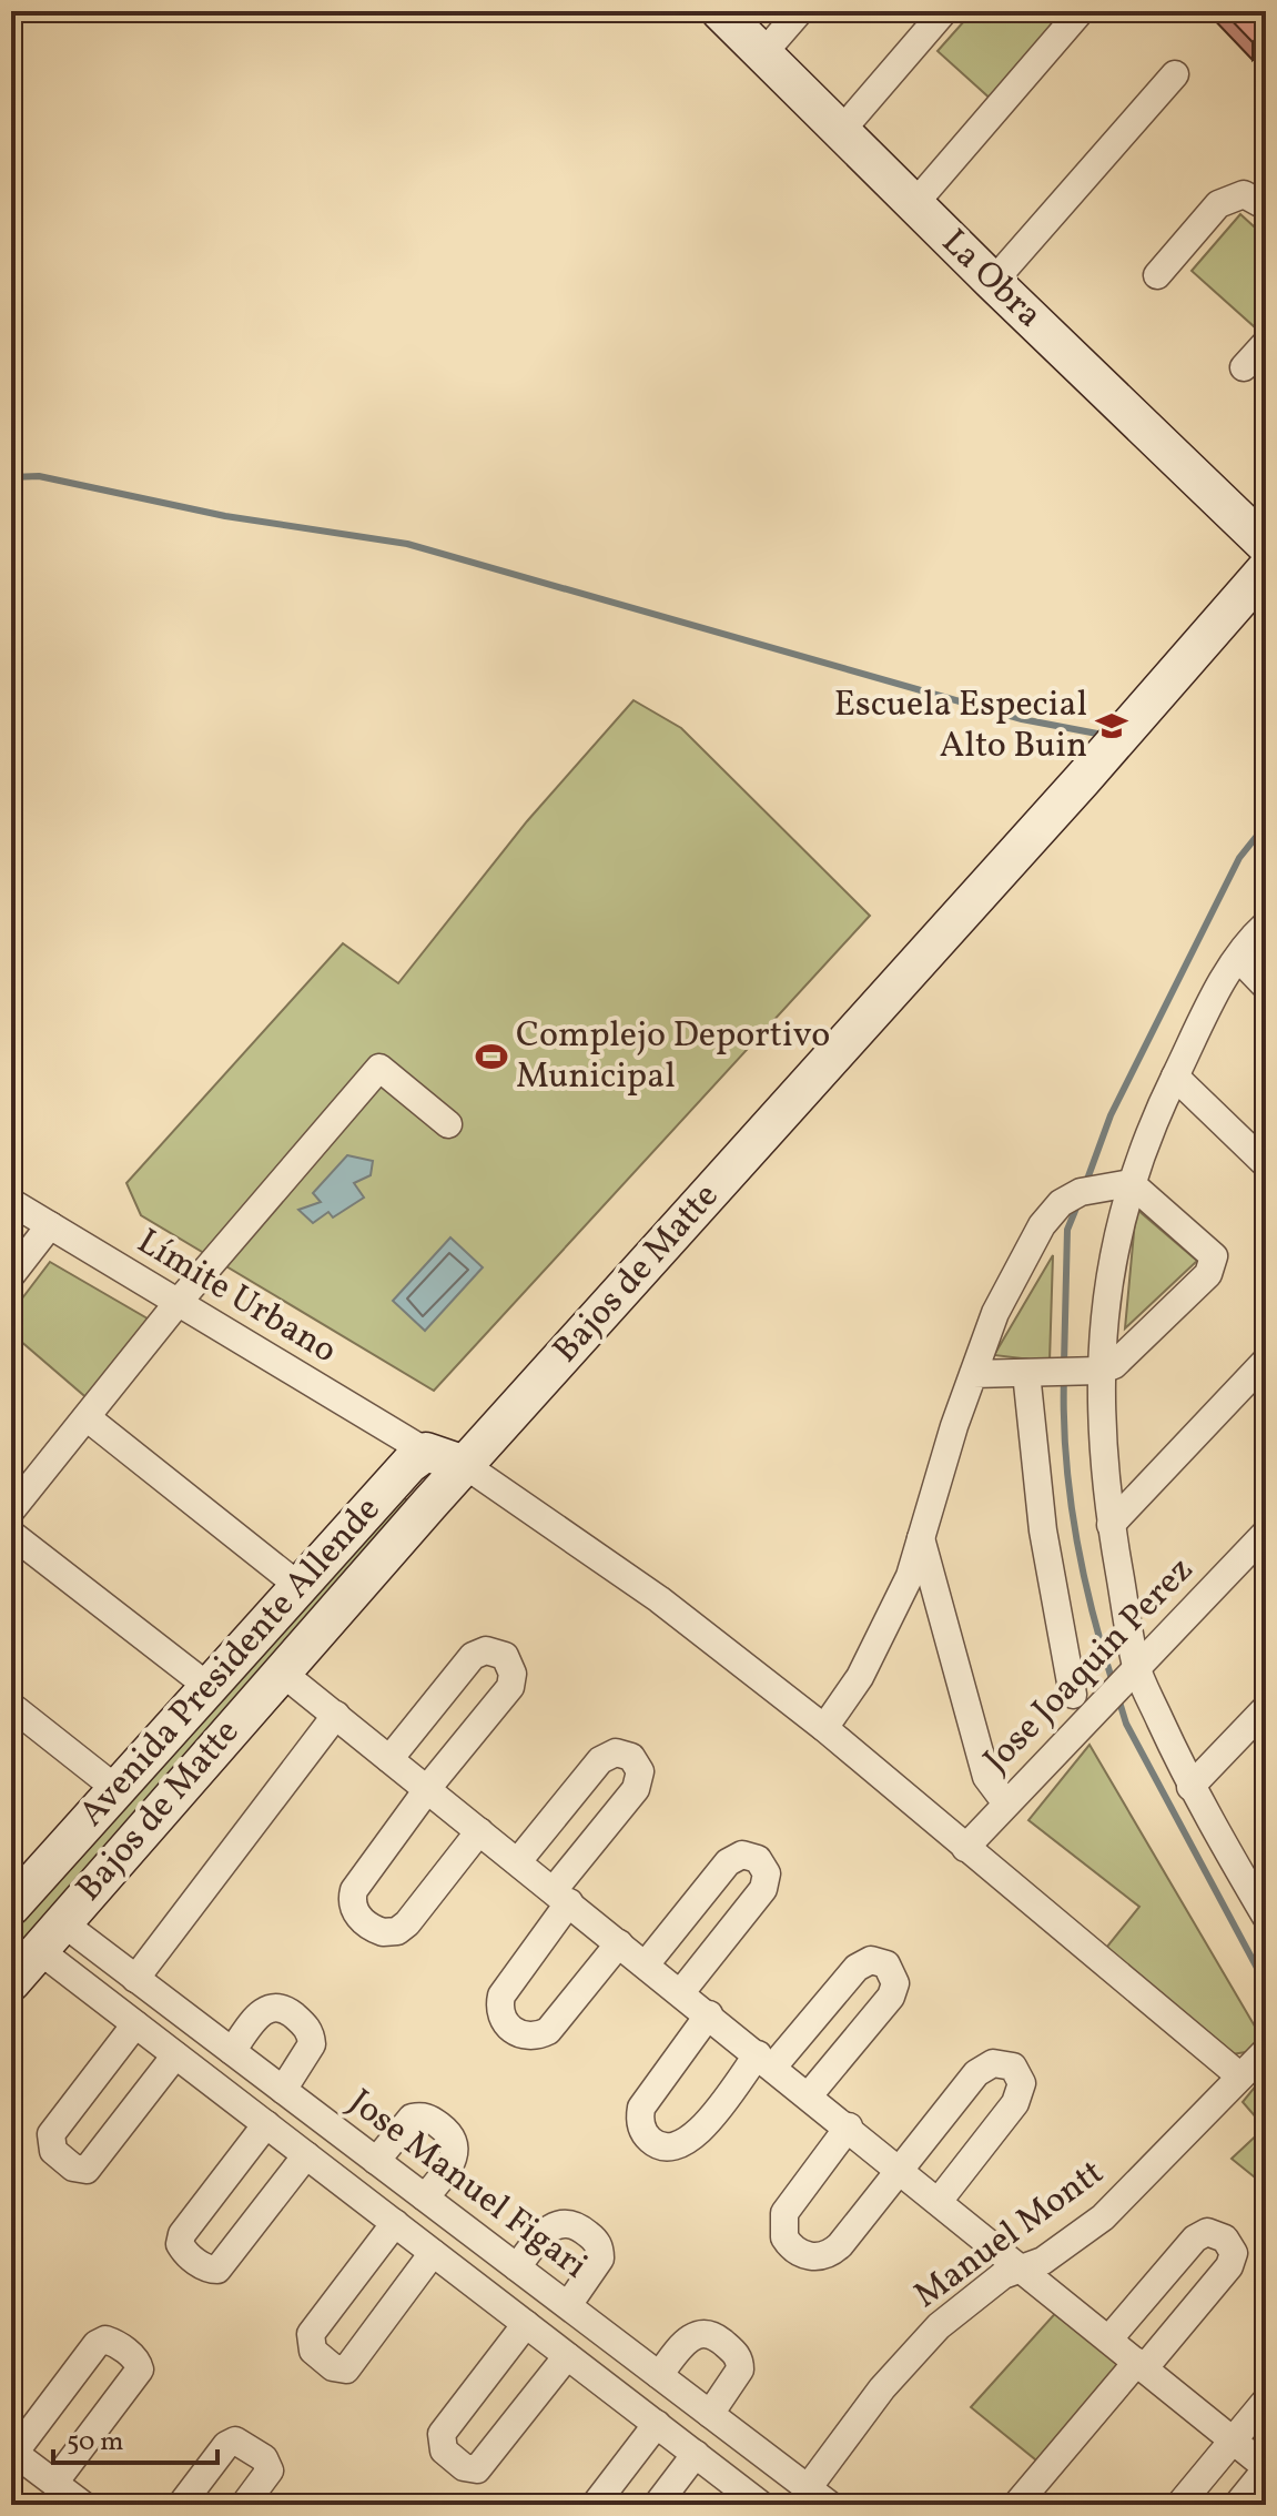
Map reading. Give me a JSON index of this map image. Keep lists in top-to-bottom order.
{
  "streets": {
    "main road": ["La Obra", "Bajos de Matte", "Avenida Presidente Allende"],
    "street": [
      "Límite Urbano",
      "Jose Joaquin Perez",
      "Jose Manuel Figari",
      "Manuel Montt"
    ]
  },
  "crossings": [
    ["Bajos de Matte", "Jose Manuel Figari"],
    ["Límite Urbano", "Avenida Presidente Allende"],
    ["Jose Manuel Figari", "Manuel Montt"]
  ],
  "places": {
    "school or university": ["Escuela Especial Alto Buin"],
    "sports": ["Complejo Deportivo Municipal"]
  },
  "scale_bar": "50 m"
}
